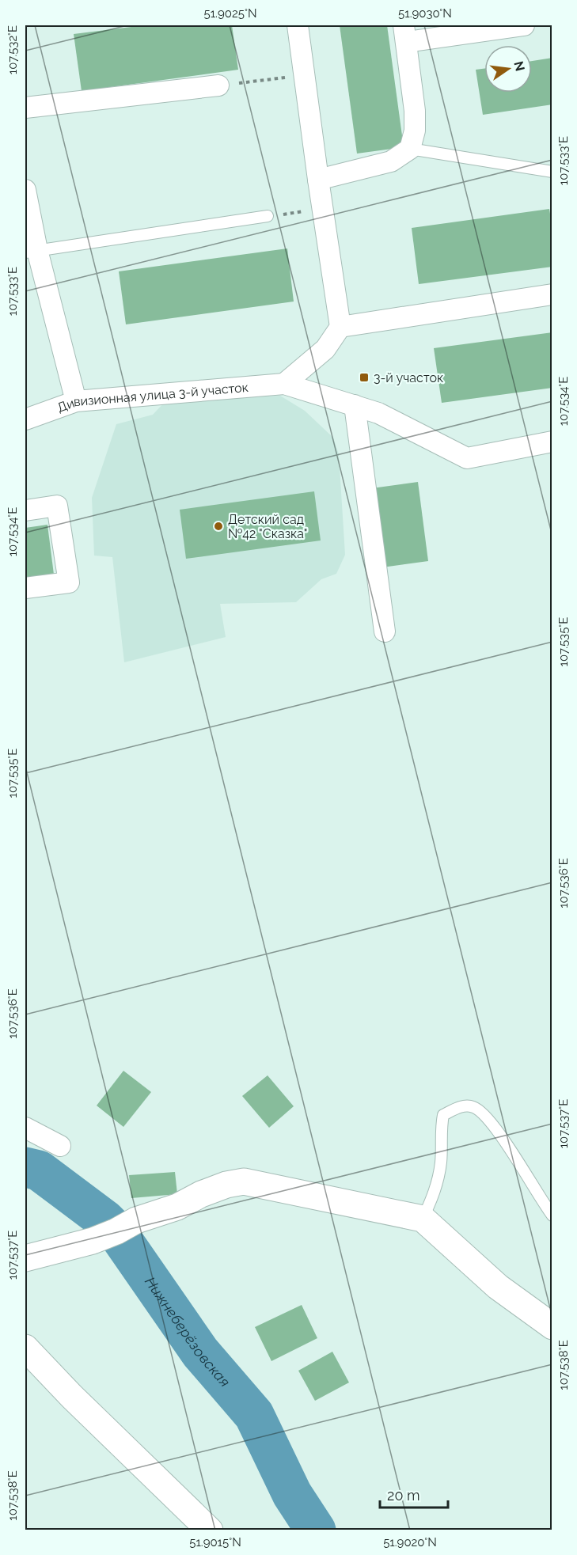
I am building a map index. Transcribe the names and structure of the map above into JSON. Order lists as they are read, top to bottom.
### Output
{
  "streets": {
    "street": ["Дивизионная улица 3-й участок"]
  },
  "water": ["Нижнеберёзовская"],
  "places": {
    "transit": ["3-й участок"],
    "other": ["Детский сад №42 \"Сказка\""]
  },
  "scale_bar": "20 m",
  "north": "right",
  "coordinates": [
    "51.9025°N",
    "51.9030°N",
    "107.532°E",
    "107.533°E",
    "107.534°E",
    "107.535°E",
    "107.536°E",
    "107.537°E",
    "107.538°E",
    "51.9015°N",
    "51.9020°N"
  ]
}
